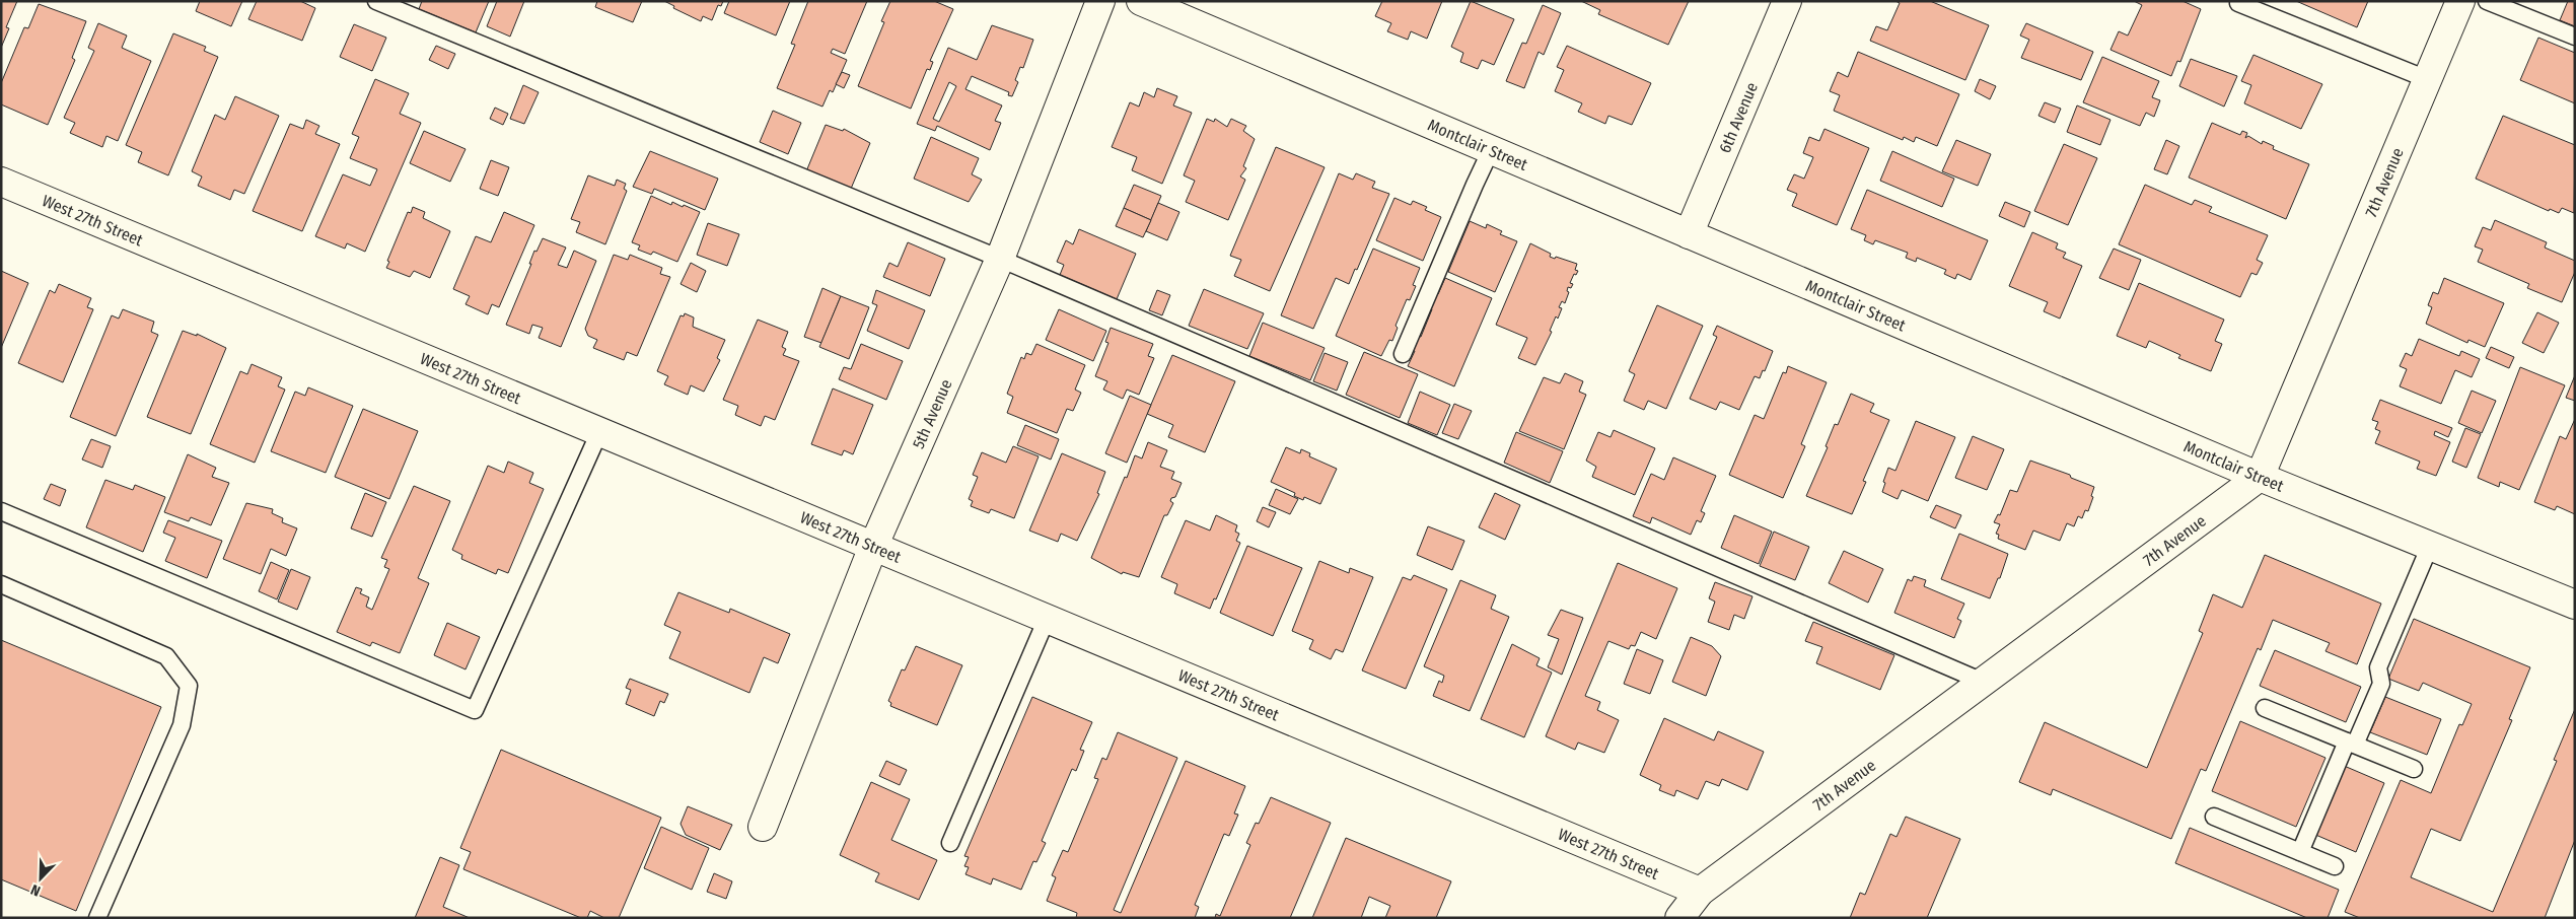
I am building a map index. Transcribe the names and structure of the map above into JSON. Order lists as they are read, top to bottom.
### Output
{
  "streets": {
    "street": [
      "6th Avenue",
      "Montclair Street",
      "7th Avenue",
      "West 27th Street",
      "5th Avenue"
    ]
  },
  "crossings": [
    ["6th Avenue", "Montclair Street"],
    ["Montclair Street", "7th Avenue"],
    ["7th Avenue", "West 27th Street"],
    ["West 27th Street", "5th Avenue"]
  ],
  "north": "bottom left"
}
